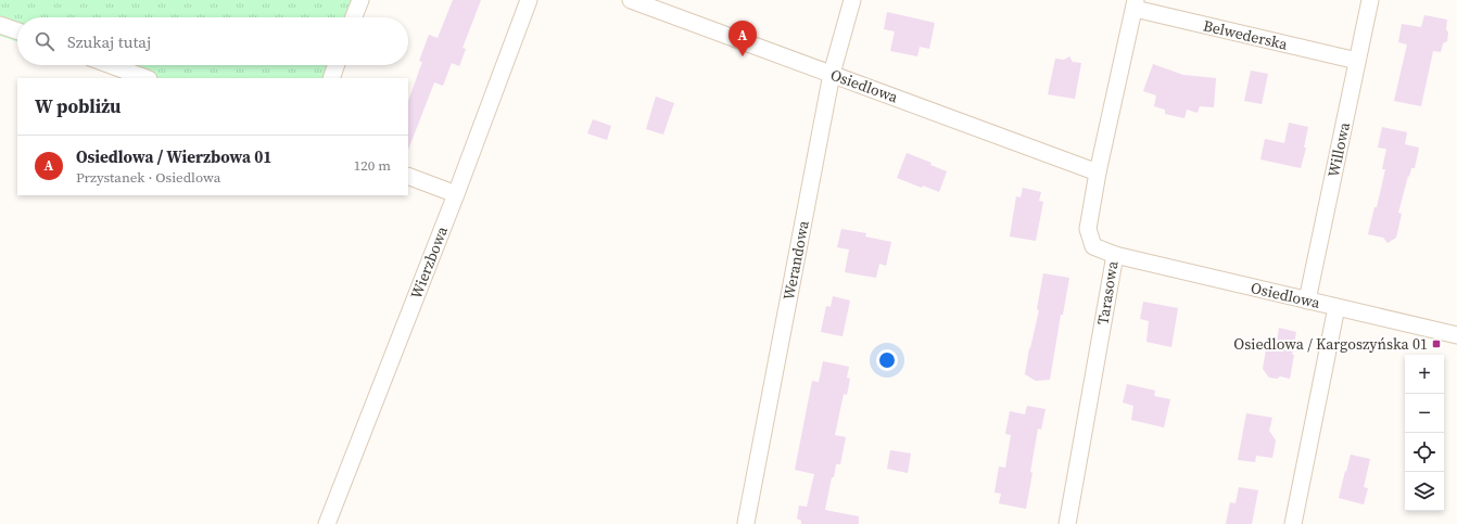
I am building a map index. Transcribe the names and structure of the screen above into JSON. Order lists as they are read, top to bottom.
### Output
{
  "streets": {
    "street": [
      "Belwederska",
      "Osiedlowa",
      "Willowa",
      "Werandowa",
      "Wierzbowa",
      "Tarasowa"
    ]
  },
  "crossings": [
    ["Belwederska", "Willowa"],
    ["Belwederska", "Tarasowa"],
    ["Osiedlowa", "Willowa"],
    ["Osiedlowa", "Werandowa"],
    ["Osiedlowa", "Tarasowa"]
  ],
  "places": {
    "transit": ["Osiedlowa / Kargoszyńska 01"]
  },
  "page": {
    "search": "Szukaj tutaj",
    "pins": "A",
    "heading": "W pobliżu",
    "list": [
      {
        "mark": "A",
        "name": "Osiedlowa / Wierzbowa 01",
        "note": "Przystanek · Osiedlowa",
        "value": "120 m"
      }
    ],
    "map_buttons": ["+", "−"]
  }
}
